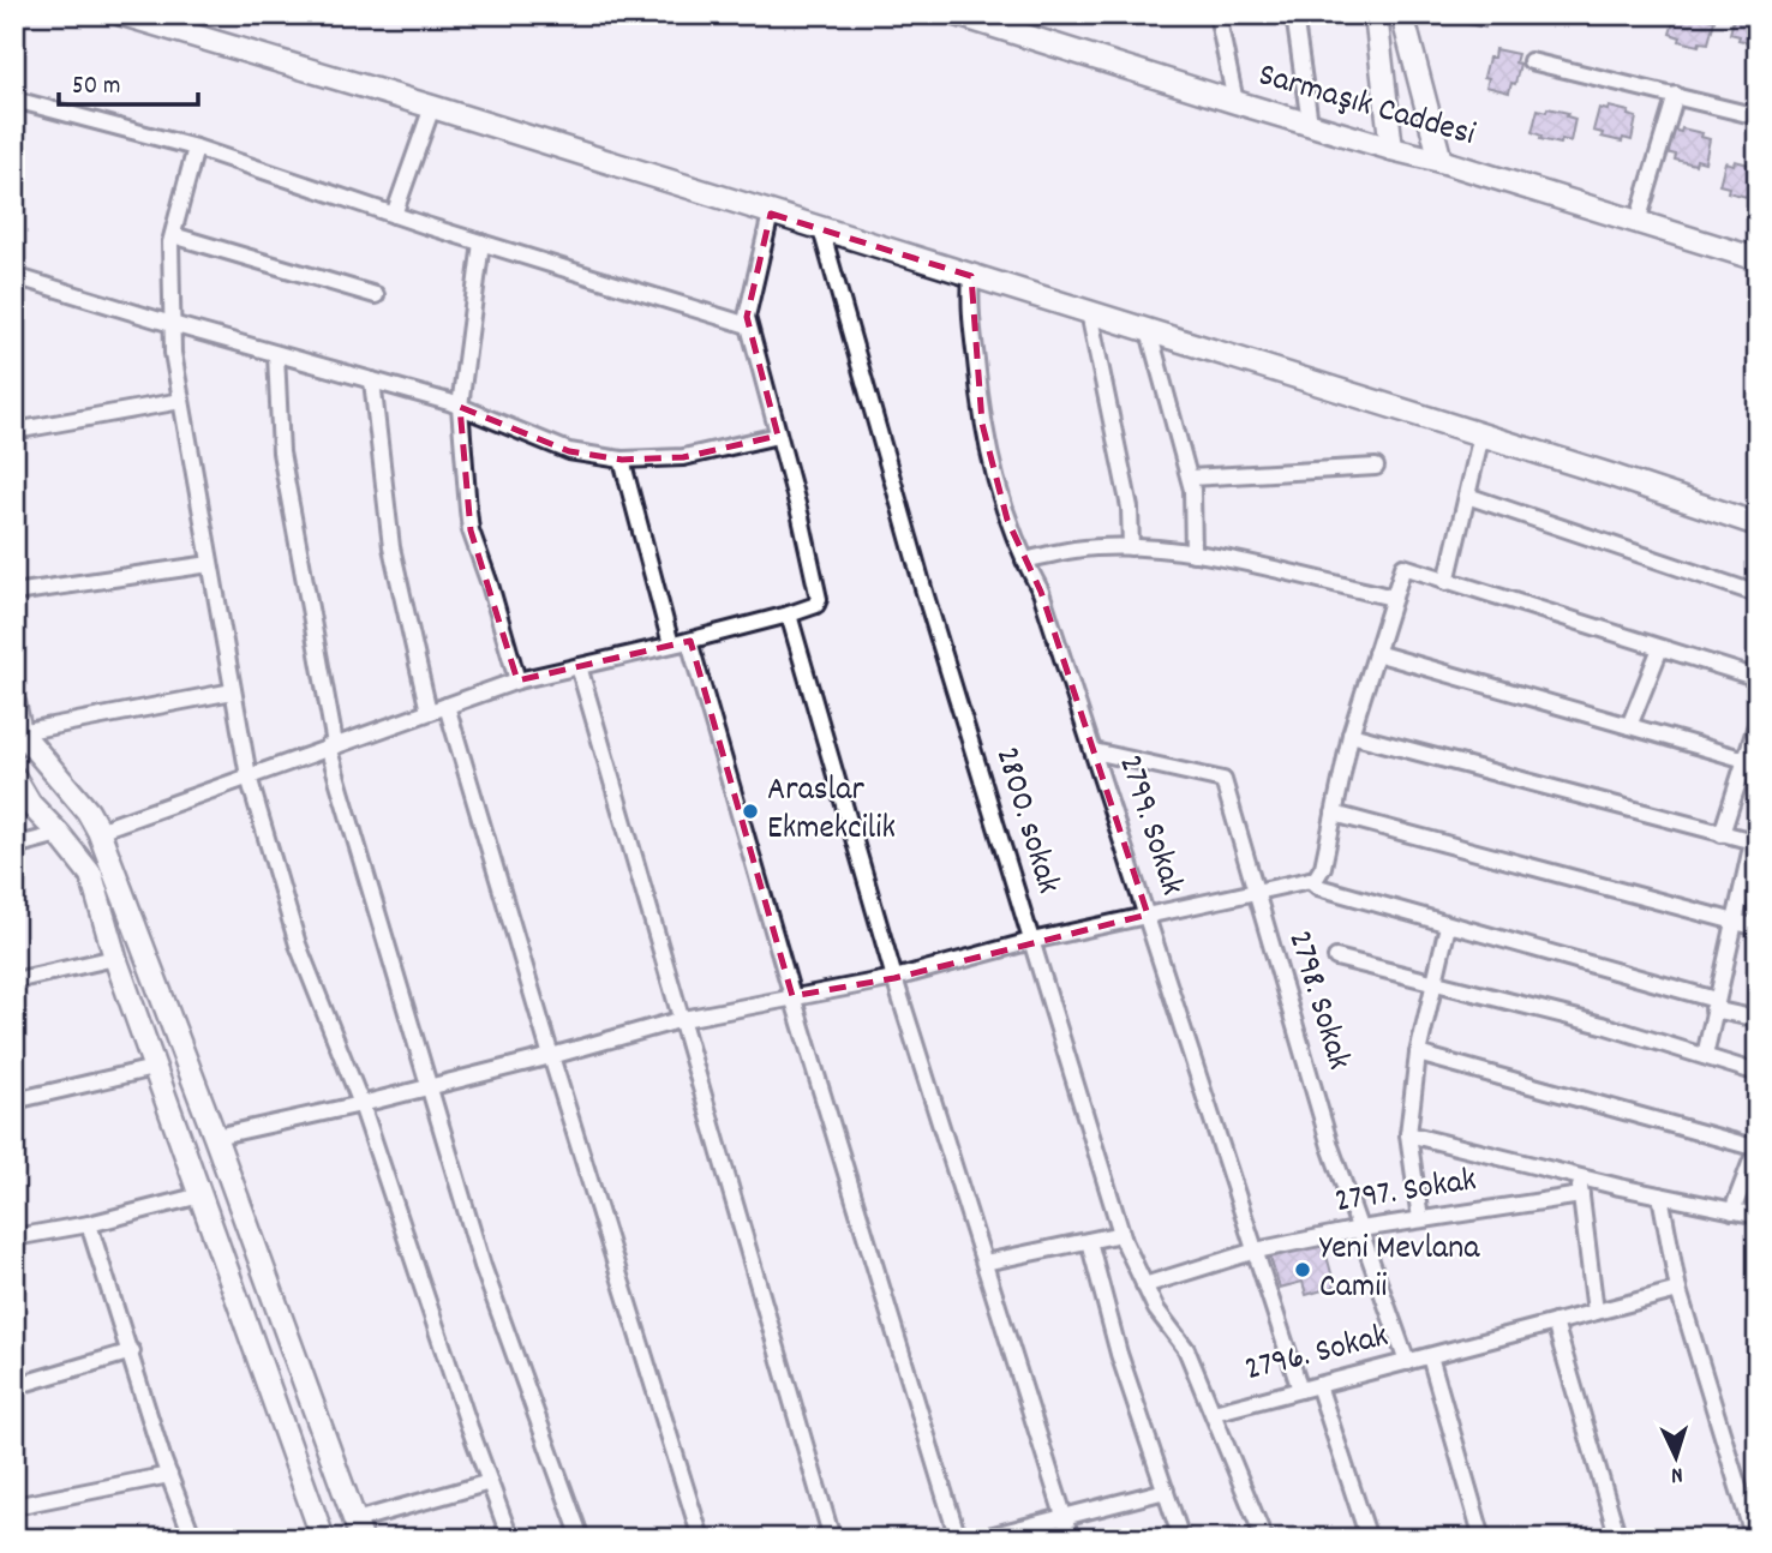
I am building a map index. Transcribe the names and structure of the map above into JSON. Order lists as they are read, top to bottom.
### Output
{
  "streets": {
    "main road": ["Sarmaşık Caddesi"],
    "street": [
      "2800. sokak",
      "2799. Sokak",
      "2798. Sokak",
      "2797. Sokak",
      "2796. Sokak"
    ]
  },
  "crossings": [
    ["2800. sokak", "2797. Sokak"],
    ["2800. sokak", "2796. Sokak"],
    ["2799. Sokak", "2798. Sokak"],
    ["2799. Sokak", "2797. Sokak"],
    ["2799. Sokak", "2796. Sokak"],
    ["2798. Sokak", "2797. Sokak"],
    ["2798. Sokak", "2796. Sokak"]
  ],
  "places": ["Araslar Ekmekcilik", "Yeni Mevlana Camii"],
  "scale_bar": "50 m",
  "north": "bottom"
}
